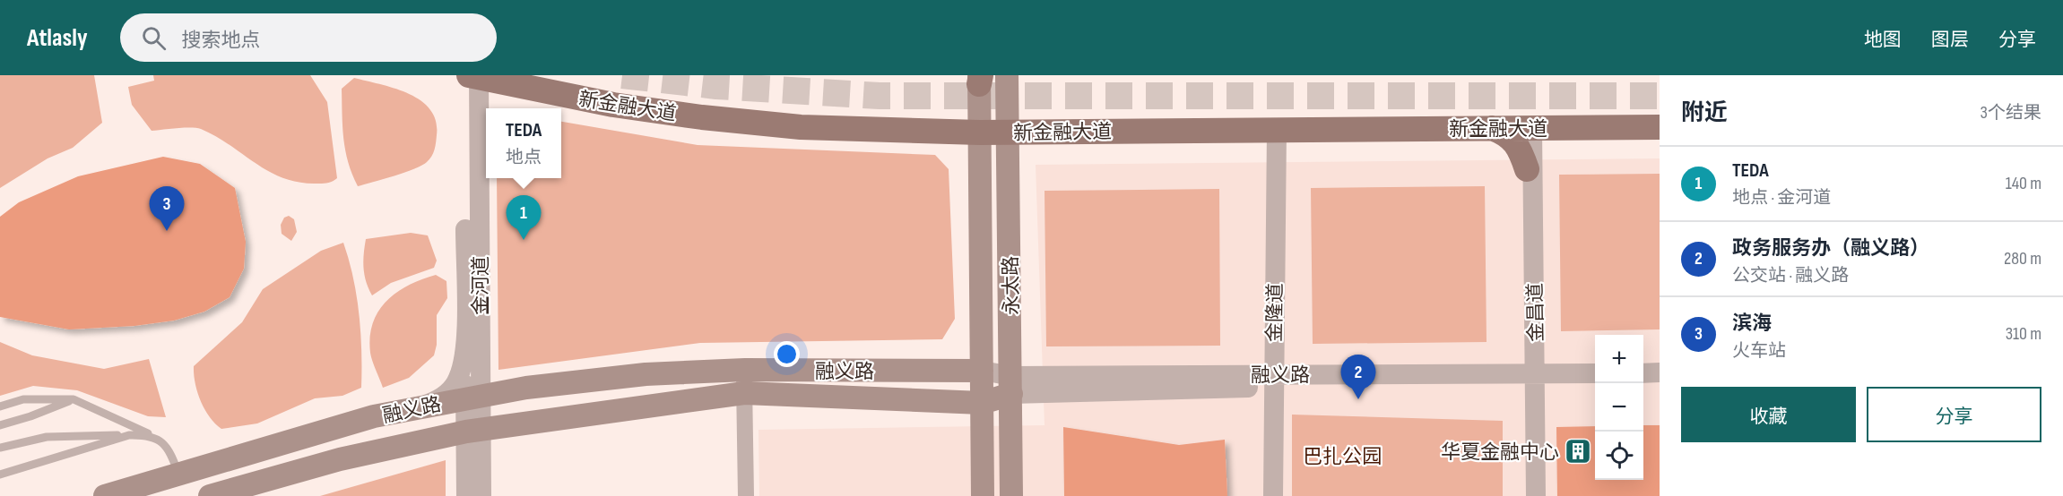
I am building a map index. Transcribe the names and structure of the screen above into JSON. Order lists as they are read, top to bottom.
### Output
{
  "streets": {
    "main road": ["新金融大道", "永太路", "融义路"],
    "street": ["金河道", "金隆道", "金昌道"]
  },
  "crossings": [
    ["新金融大道", "金河道"],
    ["新金融大道", "永太路"],
    ["新金融大道", "金隆道"],
    ["新金融大道", "金昌道"],
    ["金河道", "融义路"],
    ["永太路", "融义路"],
    ["金隆道", "融义路"],
    ["金昌道", "融义路"]
  ],
  "parks": ["巴扎公园"],
  "places": {
    "building": ["华夏金融中心"]
  },
  "page": {
    "header": "Atlasly",
    "search": "搜索地点",
    "nav": ["地图", "图层", "分享"],
    "heading": ["附近", "3个结果"],
    "popup": ["TEDA", "地点"],
    "list": [
      {
        "mark": "1",
        "name": "TEDA",
        "note": "地点 · 金河道",
        "value": "140 m"
      },
      {
        "mark": "2",
        "name": "政务服务办（融义路）",
        "note": "公交站 · 融义路",
        "value": "280 m"
      },
      {
        "mark": "3",
        "name": "滨海",
        "note": "火车站",
        "value": "310 m"
      }
    ],
    "pins": ["3", "1", "2"],
    "map_buttons": ["+", "−"],
    "buttons": ["收藏", "分享"]
  }
}
